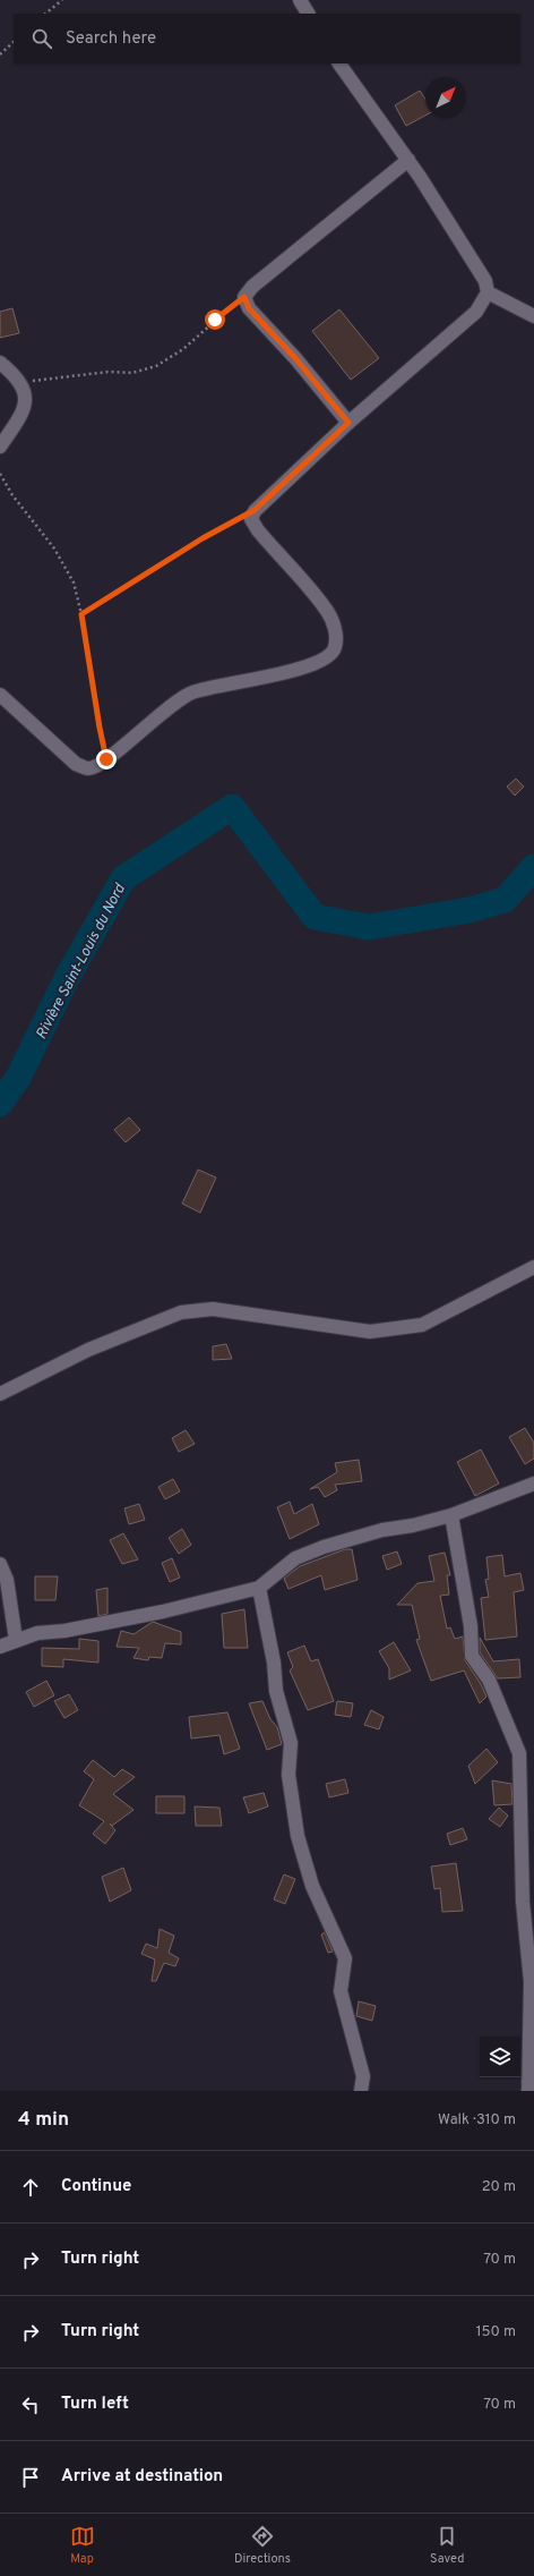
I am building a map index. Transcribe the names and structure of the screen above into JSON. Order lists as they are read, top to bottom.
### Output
{
  "water": ["Rivière Saint-Louis du Nord"],
  "north": "top right",
  "page": {
    "search": "Search here",
    "heading": ["4 min", "Walk · 310 m"],
    "list": [
      ["Continue", "20 m"],
      ["Turn right", "70 m"],
      ["Turn right", "150 m"],
      ["Turn left", "70 m"],
      "Arrive at destination"
    ],
    "nav": ["Map", "Directions", "Saved"]
  }
}
